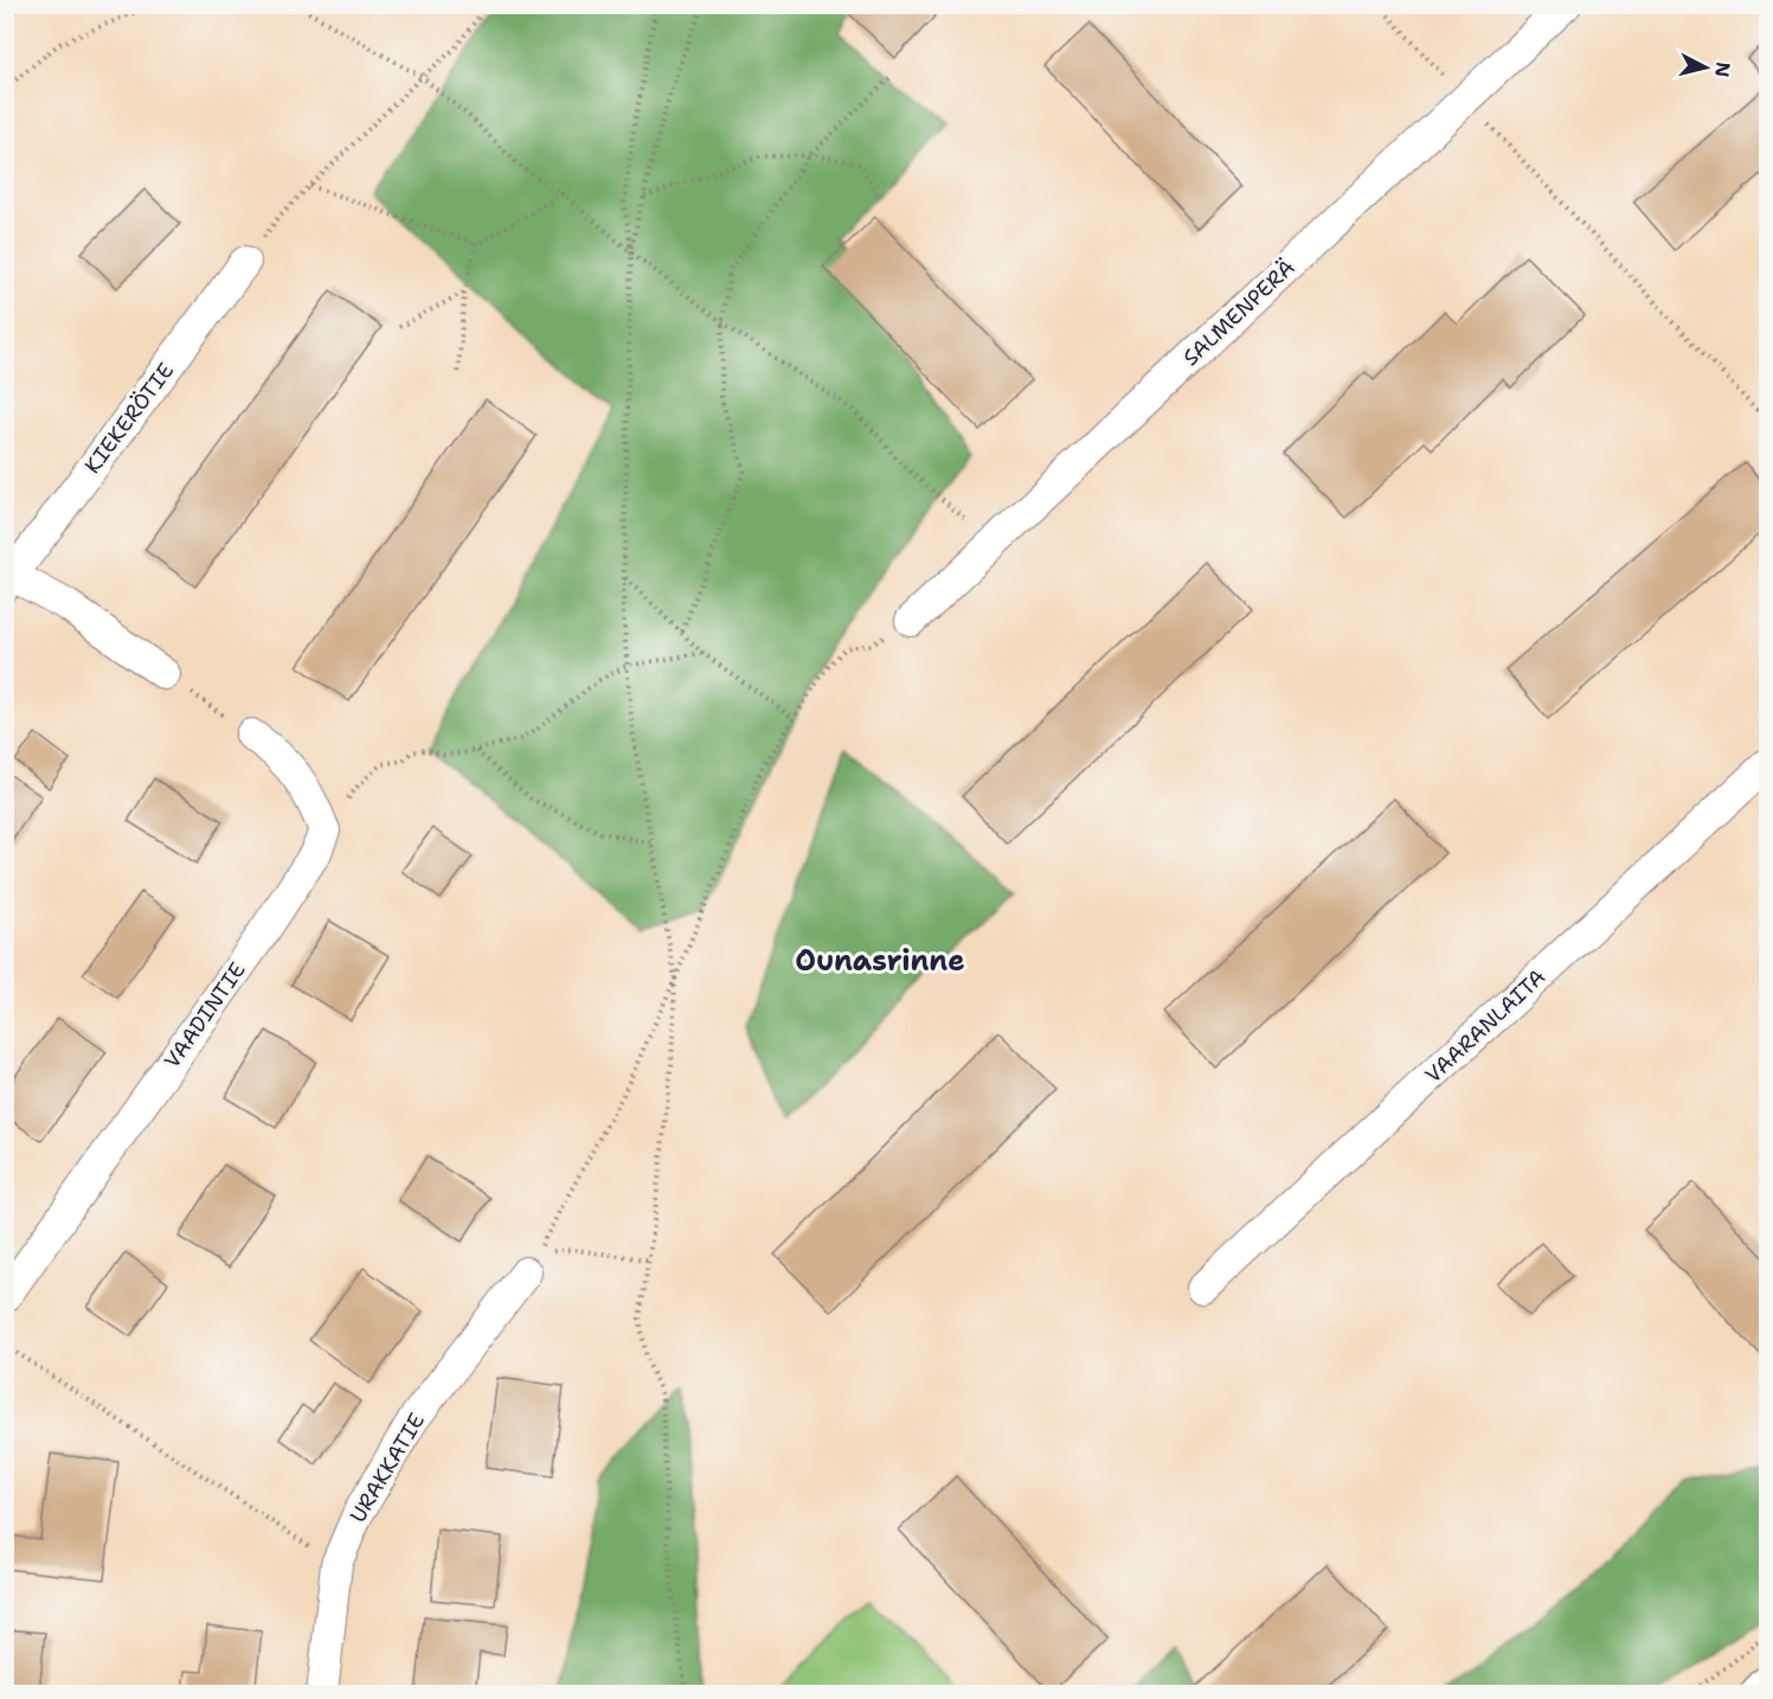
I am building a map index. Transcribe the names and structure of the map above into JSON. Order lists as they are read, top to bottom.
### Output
{
  "streets": {
    "street": [
      "SALMENPERÄ",
      "KIEKERÖTIE",
      "VAADINTIE",
      "VAARANLAITA",
      "URAKKATIE"
    ]
  },
  "districts": ["Ounasrinne"],
  "north": "right"
}
